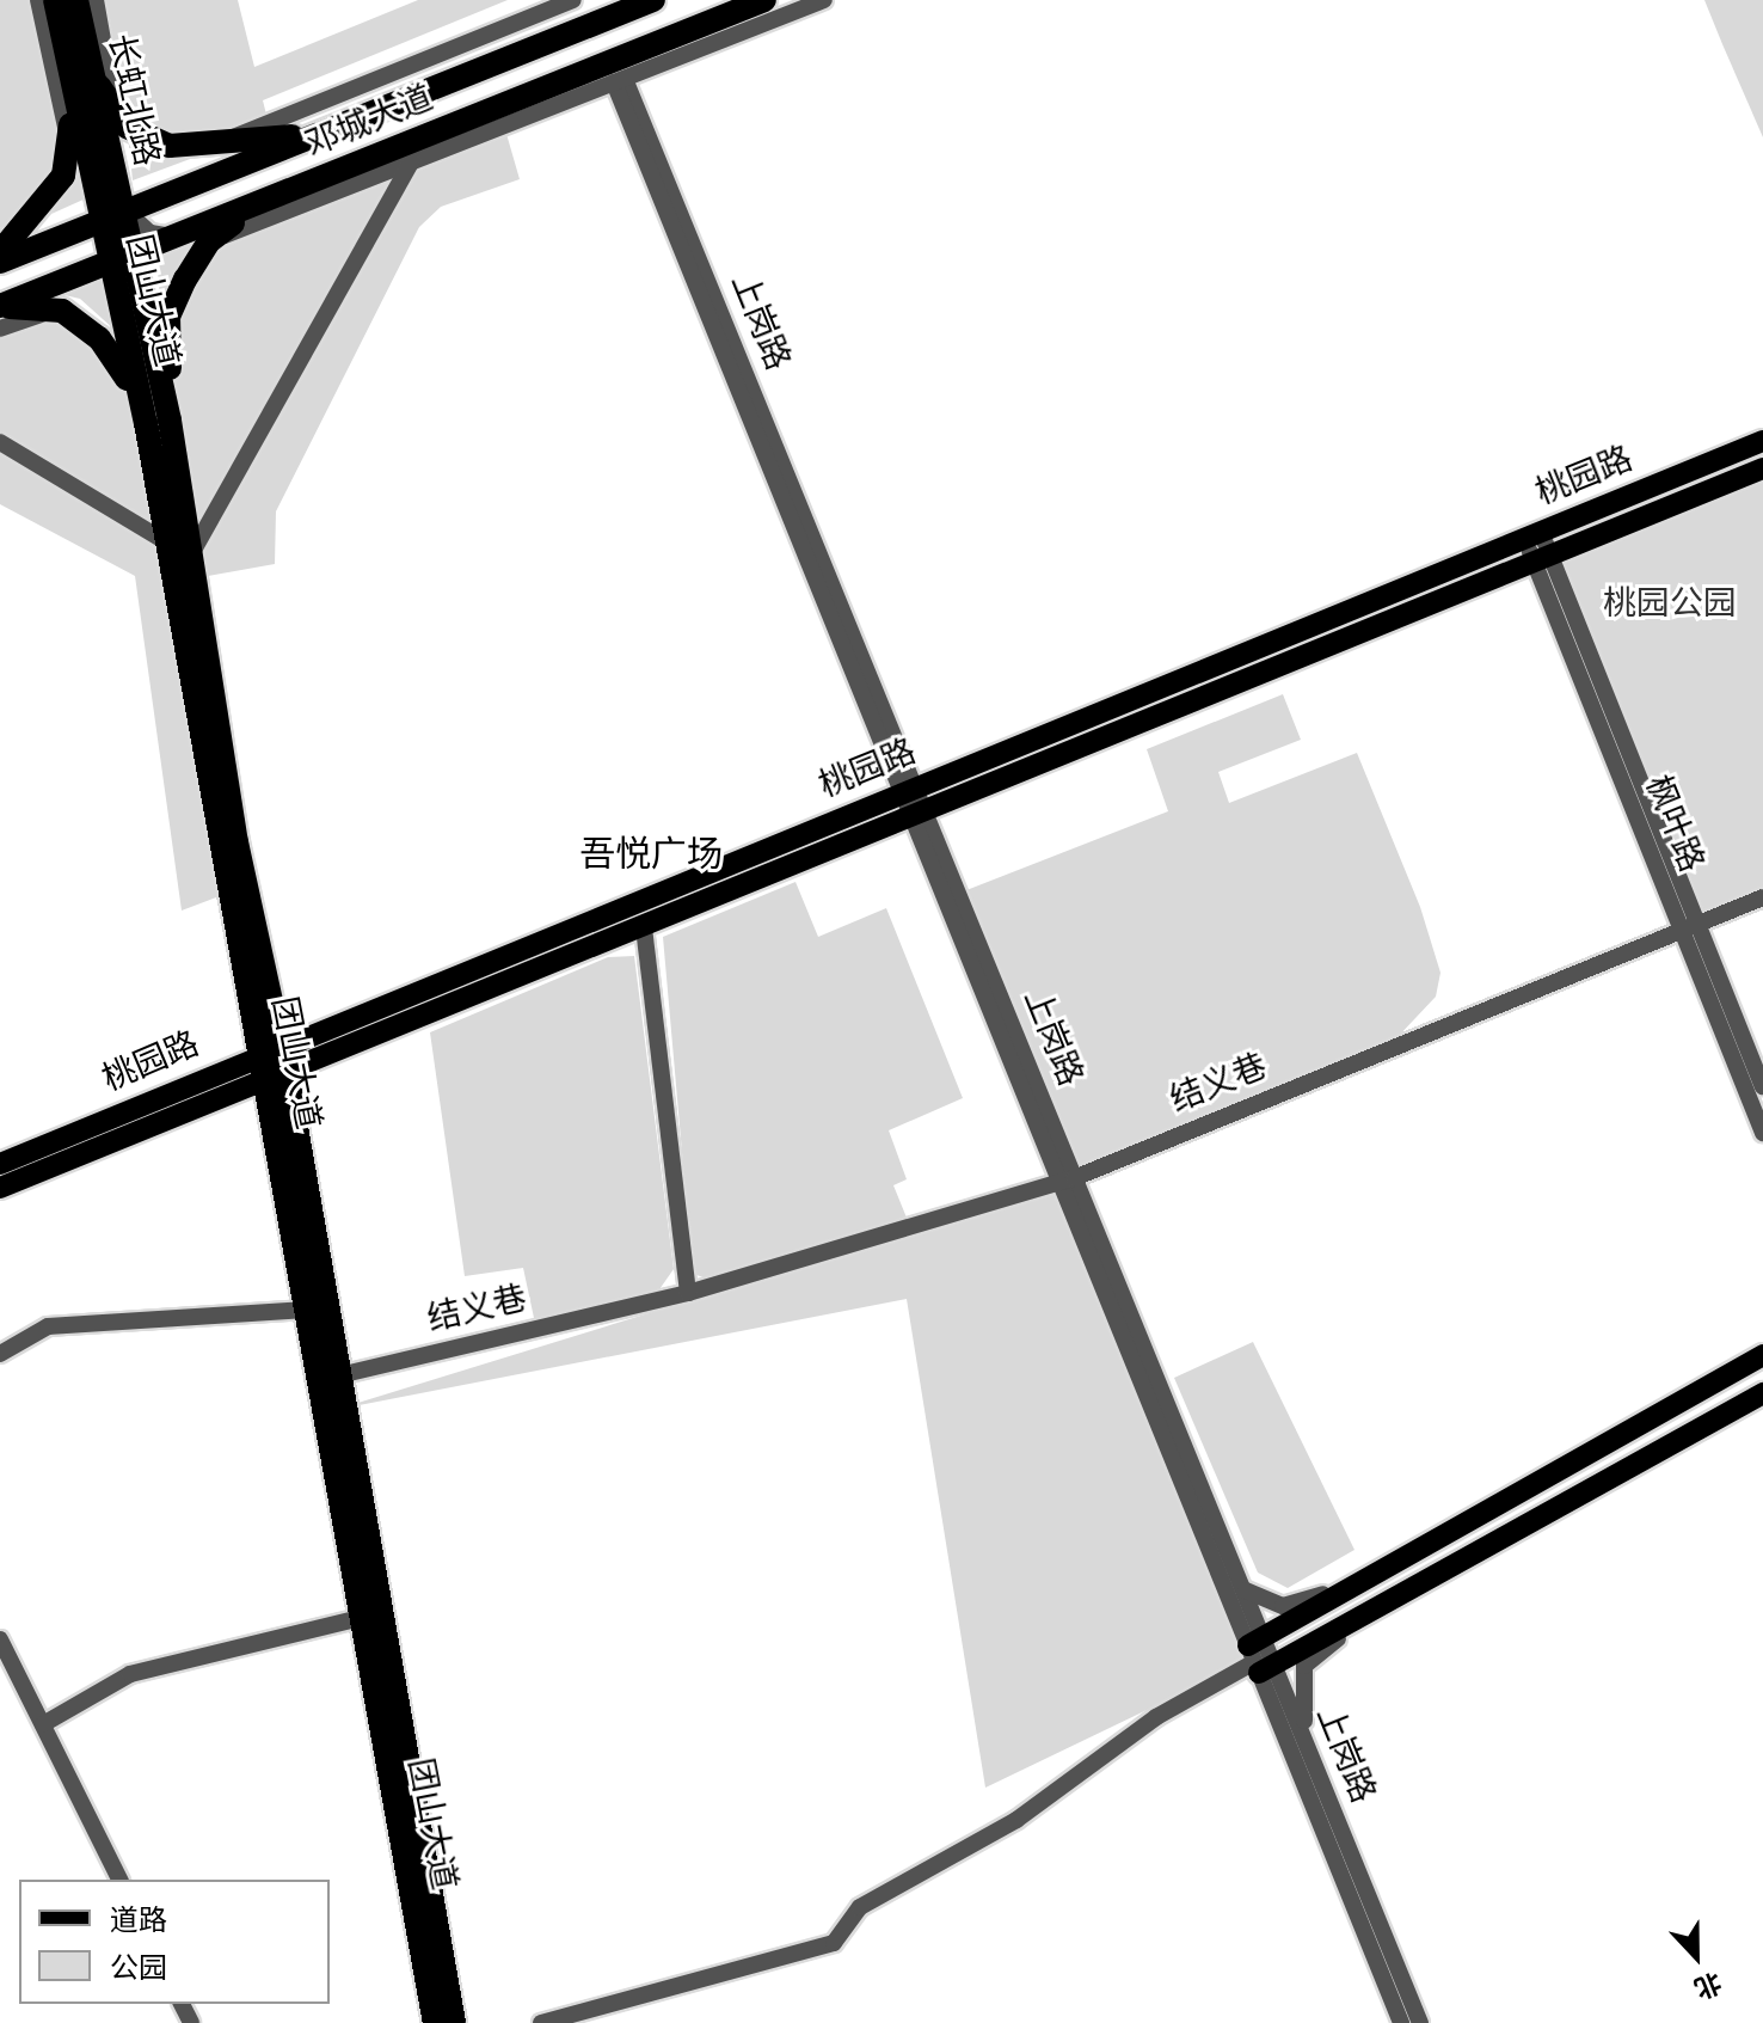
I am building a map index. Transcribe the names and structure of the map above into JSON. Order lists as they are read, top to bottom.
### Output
{
  "streets": {
    "highway": ["长虹北路", "邓城大道", "团山大道"],
    "main road": ["桃园路"],
    "street": ["上岗路", "枫叶路", "结义巷"]
  },
  "crossings": [
    ["长虹北路", "邓城大道"],
    ["长虹北路", "团山大道"],
    ["邓城大道", "团山大道"],
    ["团山大道", "桃园路"],
    ["团山大道", "结义巷"],
    ["上岗路", "桃园路"],
    ["上岗路", "结义巷"],
    ["桃园路", "枫叶路"],
    ["枫叶路", "结义巷"]
  ],
  "districts": ["吾悦广场"],
  "parks": ["桃园公园"],
  "legend": ["道路", "公园"],
  "north": "bottom"
}
